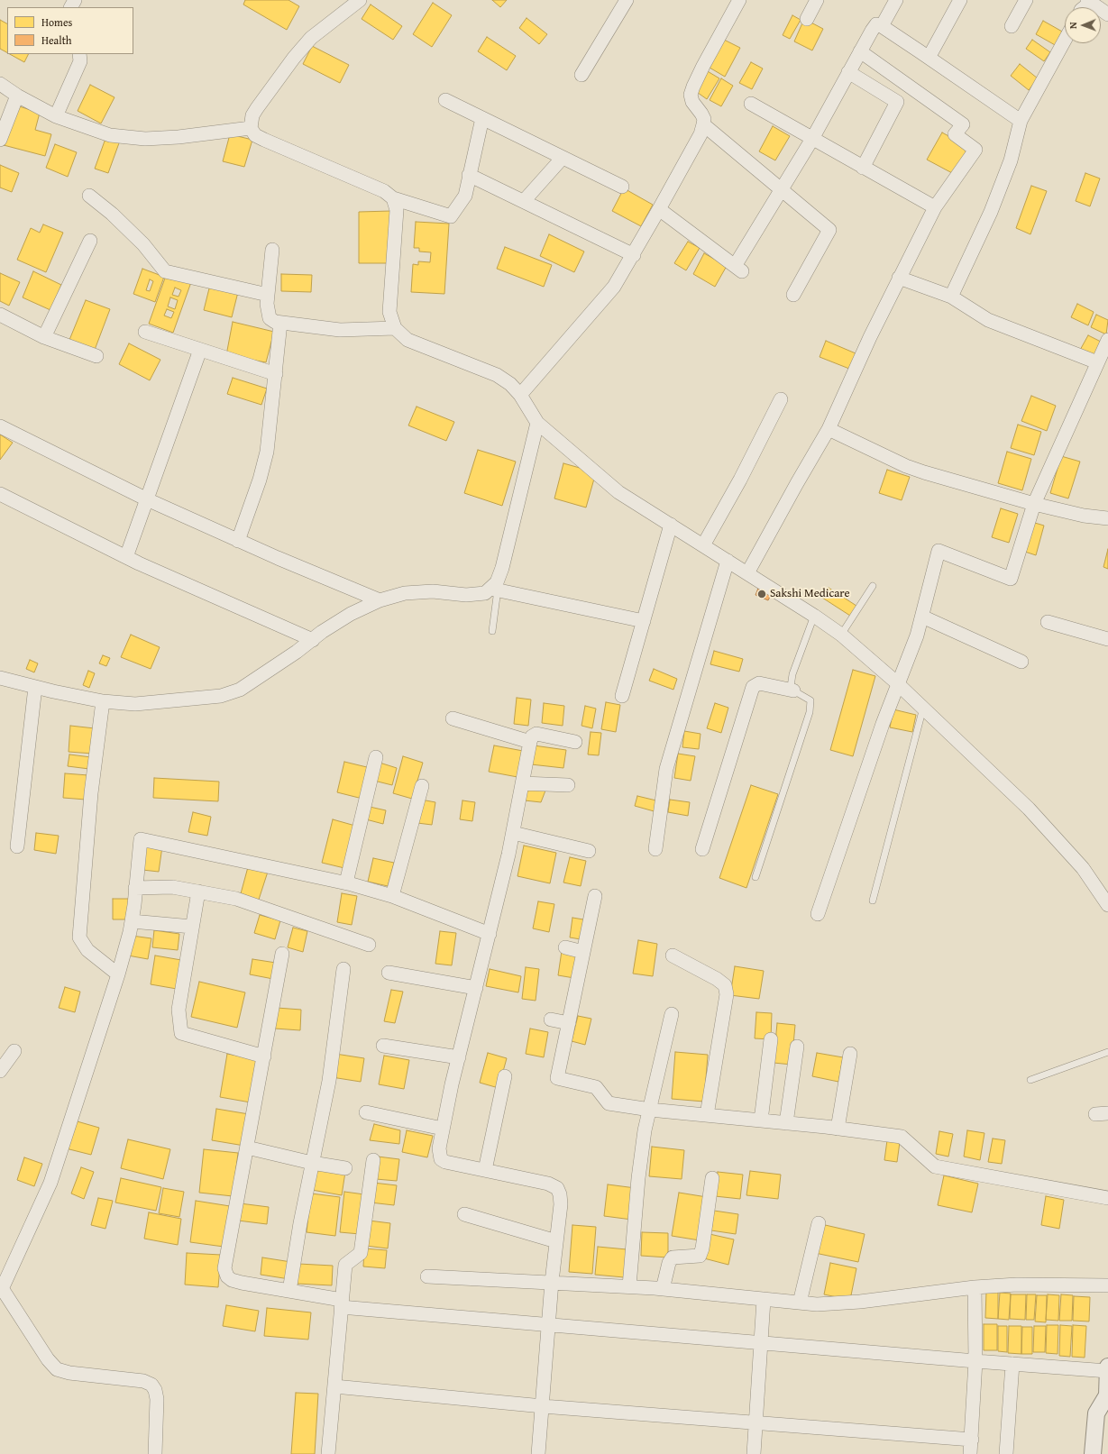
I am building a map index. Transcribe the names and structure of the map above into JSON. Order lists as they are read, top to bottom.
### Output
{
  "places": ["Sakshi Medicare"],
  "legend": ["Homes", "Health"],
  "north": "left"
}
